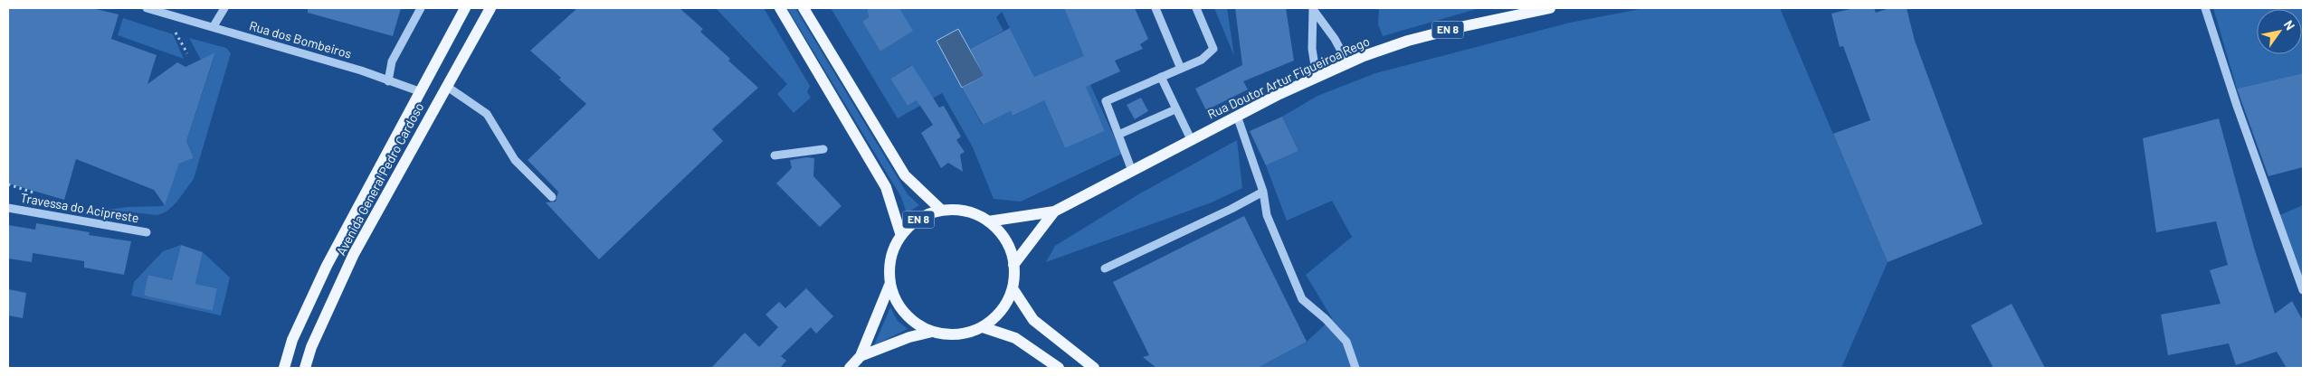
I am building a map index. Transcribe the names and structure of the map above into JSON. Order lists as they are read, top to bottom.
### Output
{
  "streets": {
    "main road": ["EN 8", "Rua Doutor Artur Figueiroa Rego", "Avenida General Pedro Cardoso"],
    "street": ["Rua dos Bombeiros", "Travessa do Acipreste"]
  },
  "crossings": [
    ["EN 8", "Rua Doutor Artur Figueiroa Rego"],
    ["Rua dos Bombeiros", "Avenida General Pedro Cardoso"]
  ],
  "north": "top right"
}
